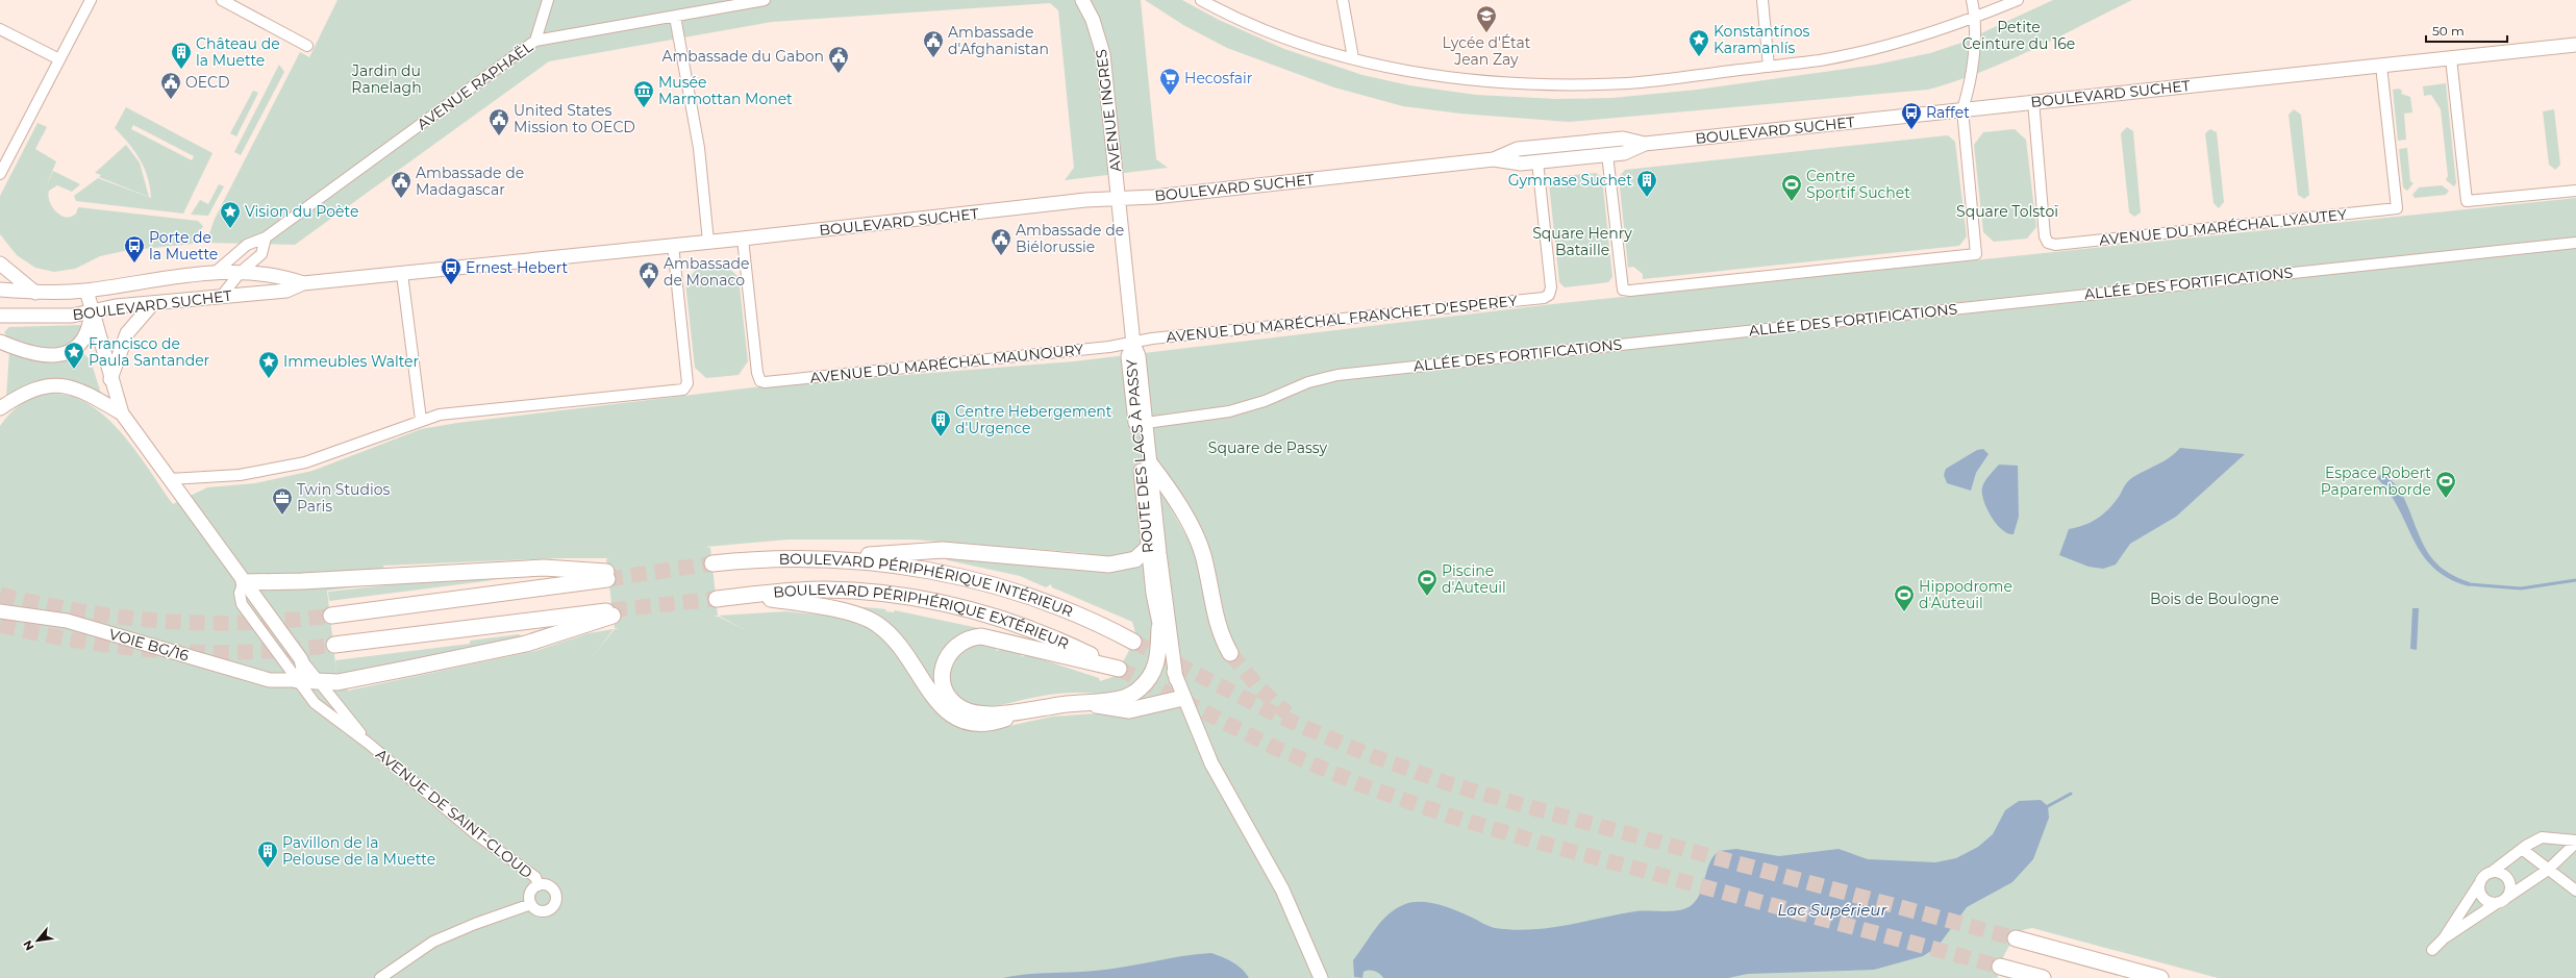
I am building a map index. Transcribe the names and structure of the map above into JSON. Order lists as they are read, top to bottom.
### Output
{
  "streets": {
    "highway": ["BOULEVARD PÉRIPHÉRIQUE INTÉRIEUR", "BOULEVARD PÉRIPHÉRIQUE EXTÉRIEUR"],
    "main road": [
      "BOULEVARD SUCHET",
      "AVENUE INGRES",
      "ROUTE DES LACS À PASSY",
      "VOIE BG/16",
      "AVENUE DE SAINT-CLOUD"
    ],
    "street": [
      "AVENUE RAPHAËL",
      "AVENUE DU MARÉCHAL LYAUTEY",
      "ALLÉE DES FORTIFICATIONS",
      "AVENUE DU MARÉCHAL FRANCHET D'ESPEREY",
      "AVENUE DU MARÉCHAL MAUNOURY"
    ]
  },
  "crossings": [
    ["AVENUE RAPHAËL", "BOULEVARD SUCHET"],
    ["BOULEVARD SUCHET", "AVENUE INGRES"],
    ["BOULEVARD SUCHET", "AVENUE DU MARÉCHAL LYAUTEY"],
    ["BOULEVARD SUCHET", "AVENUE DU MARÉCHAL FRANCHET D'ESPEREY"],
    ["BOULEVARD SUCHET", "AVENUE DU MARÉCHAL MAUNOURY"],
    ["AVENUE INGRES", "AVENUE DU MARÉCHAL FRANCHET D'ESPEREY"],
    ["AVENUE INGRES", "AVENUE DU MARÉCHAL MAUNOURY"],
    ["AVENUE INGRES", "ROUTE DES LACS À PASSY"],
    ["ALLÉE DES FORTIFICATIONS", "ROUTE DES LACS À PASSY"],
    ["AVENUE DU MARÉCHAL FRANCHET D'ESPEREY", "AVENUE DU MARÉCHAL MAUNOURY"],
    ["AVENUE DU MARÉCHAL FRANCHET D'ESPEREY", "ROUTE DES LACS À PASSY"],
    ["AVENUE DU MARÉCHAL MAUNOURY", "ROUTE DES LACS À PASSY"],
    ["VOIE BG/16", "AVENUE DE SAINT-CLOUD"]
  ],
  "water": ["Lac Supérieur"],
  "parks": [
    "Petite Ceinture du 16e",
    "Jardin du Ranelagh",
    "Square Tolstoï",
    "Square Henry Bataille",
    "Square de Passy",
    "Bois de Boulogne"
  ],
  "places": {
    "school or university": ["Lycée d'État Jean Zay"],
    "place": [
      "Konstantínos Karamanlís",
      "Vision du Poète",
      "Francisco de Paula Santander",
      "Immeubles Walter"
    ],
    "public building": [
      "Ambassade d'Afghanistan",
      "Ambassade du Gabon",
      "OECD",
      "United States Mission to OECD",
      "Ambassade de Madagascar",
      "Ambassade de Biélorussie",
      "Ambassade de Monaco"
    ],
    "building": [
      "Château de la Muette",
      "Gymnase Suchet",
      "Centre Hebergement d'Urgence",
      "Pavillon de la Pelouse de la Muette"
    ],
    "supermarket": ["Hecosfair"],
    "museum": ["Musée Marmottan Monet"],
    "bus stop": ["Raffet", "Porte de la Muette", "Ernest Hebert"],
    "sports": [
      "Centre Sportif Suchet",
      "Espace Robert Paparemborde",
      "Piscine d'Auteuil",
      "Hippodrome d'Auteuil"
    ],
    "office": ["Twin Studios Paris"]
  },
  "scale_bar": "50 m",
  "north": "bottom left"
}
